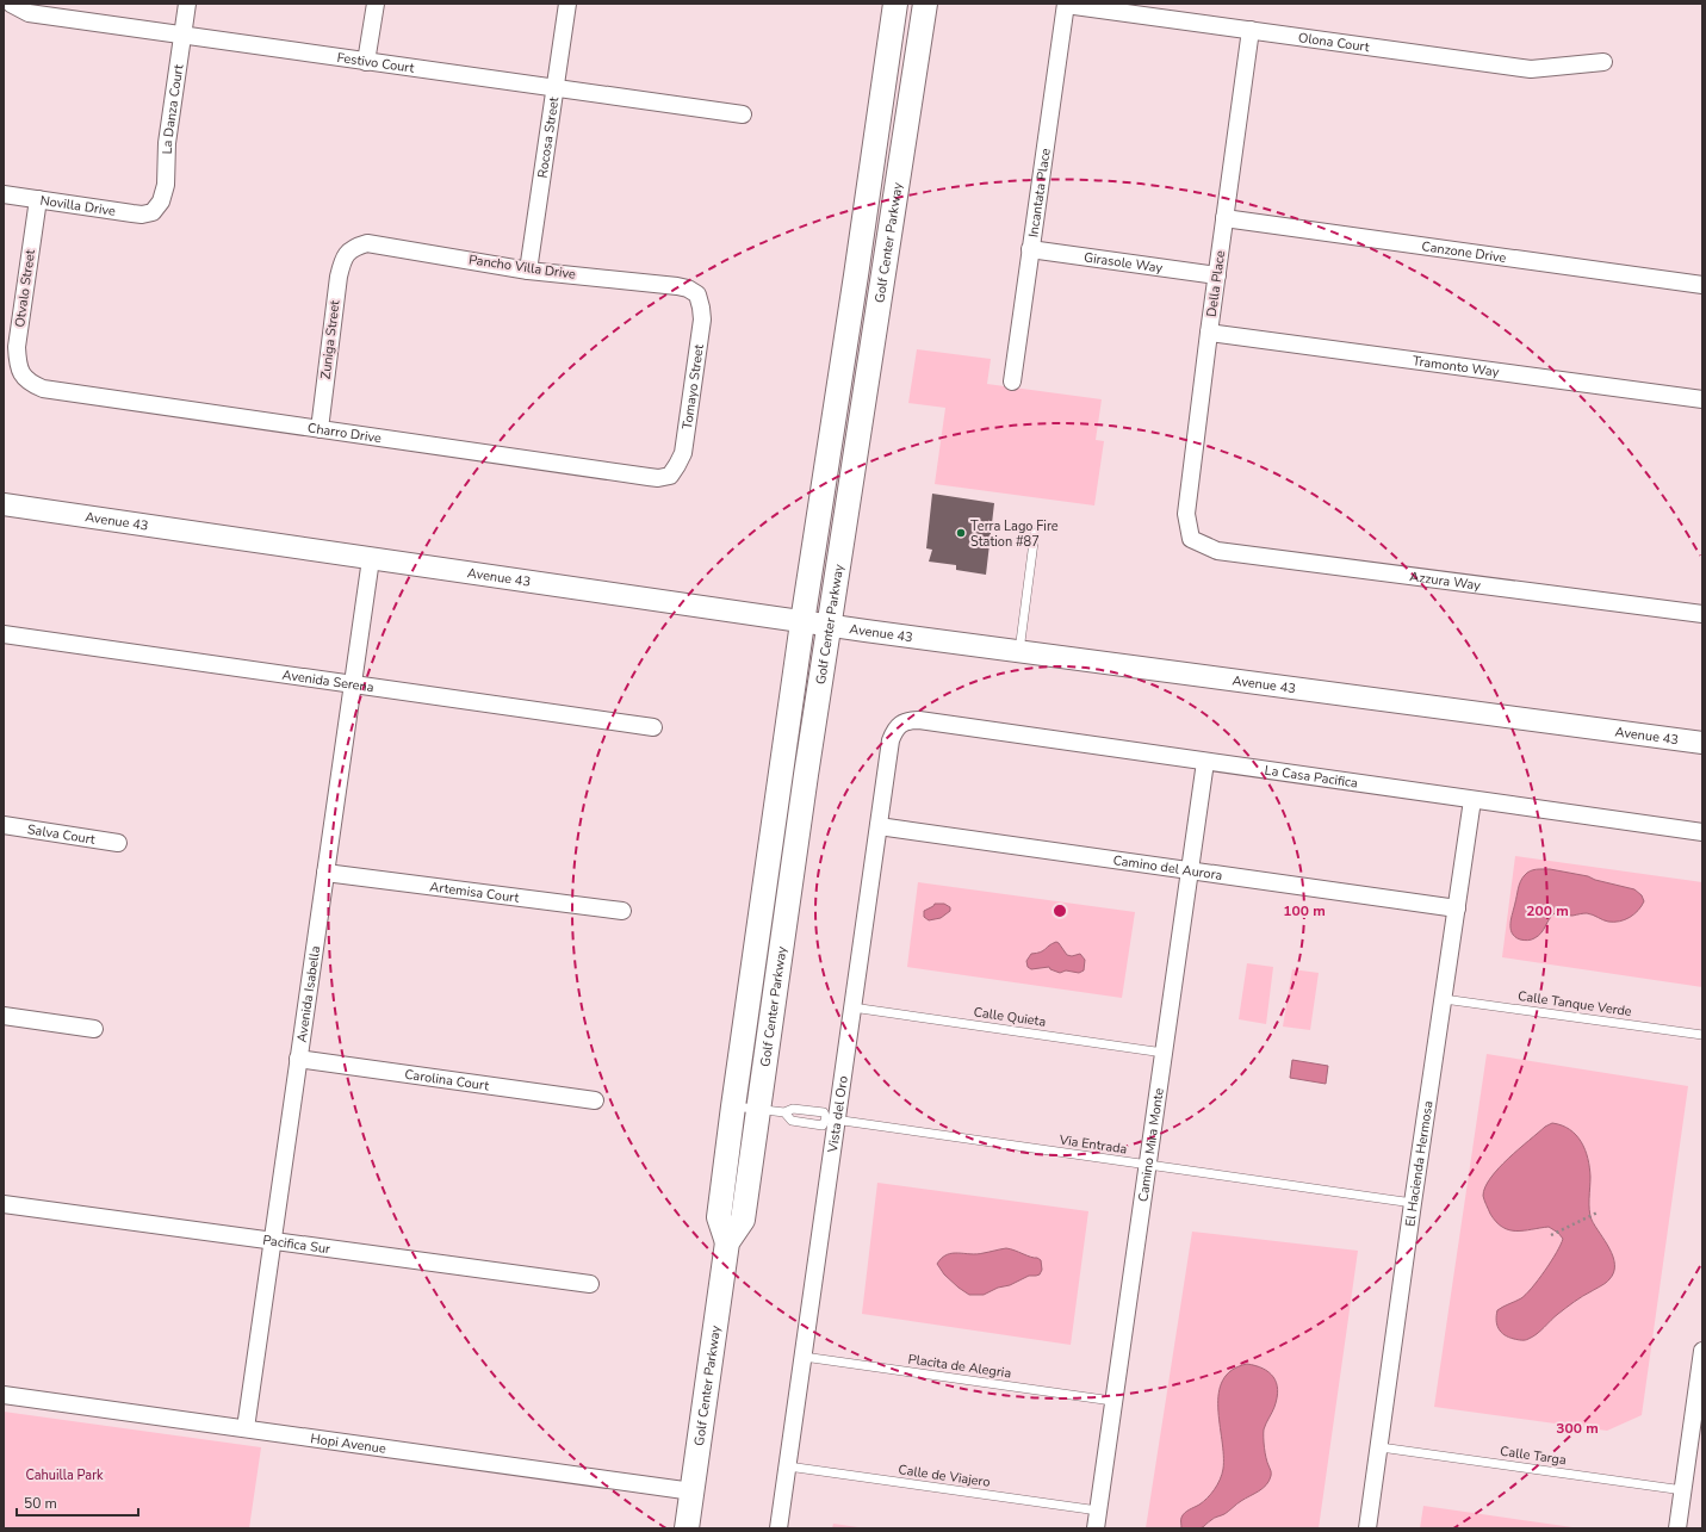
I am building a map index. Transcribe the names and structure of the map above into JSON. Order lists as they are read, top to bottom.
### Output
{
  "streets": {
    "main road": ["Golf Center Parkway"],
    "street": [
      "Olona Court",
      "Festivo Court",
      "La Danza Court",
      "Rocosa Street",
      "Incantata Place",
      "Novilla Drive",
      "Canzone Drive",
      "Girasole Way",
      "Pancho Villa Drive",
      "Della Place",
      "Otvalo Street",
      "Zuniga Street",
      "Tramonto Way",
      "Tomayo Street",
      "Charro Drive",
      "Avenue 43",
      "Azzura Way",
      "Avenida Serena",
      "La Casa Pacifica",
      "Salva Court",
      "Camino del Aurora",
      "Artemisa Court",
      "Avenida Isabella",
      "Carolina Court",
      "Vista del Oro",
      "Camino Mira Monte",
      "El Hacienda Hermosa",
      "Pacifica Sur",
      "Hopi Avenue"
    ],
    "lane": [
      "Calle Tanque Verde",
      "Calle Quieta",
      "Via Entrada",
      "Placita de Alegria",
      "Calle Targa",
      "Calle de Viajero"
    ]
  },
  "crossings": [
    ["Olona Court", "Incantata Place"],
    ["Olona Court", "Della Place"],
    ["Festivo Court", "La Danza Court"],
    ["Festivo Court", "Rocosa Street"],
    ["La Danza Court", "Novilla Drive"],
    ["Rocosa Street", "Pancho Villa Drive"],
    ["Incantata Place", "Girasole Way"],
    ["Novilla Drive", "Otvalo Street"],
    ["Golf Center Parkway", "Avenue 43"],
    ["Golf Center Parkway", "Via Entrada"],
    ["Golf Center Parkway", "Hopi Avenue"],
    ["Canzone Drive", "Della Place"],
    ["Girasole Way", "Della Place"],
    ["Pancho Villa Drive", "Zuniga Street"],
    ["Pancho Villa Drive", "Tomayo Street"],
    ["Della Place", "Tramonto Way"],
    ["Della Place", "Azzura Way"],
    ["Otvalo Street", "Charro Drive"],
    ["Zuniga Street", "Charro Drive"],
    ["Tomayo Street", "Charro Drive"],
    ["Avenue 43", "Avenida Isabella"],
    ["Avenida Serena", "Avenida Isabella"],
    ["La Casa Pacifica", "Vista del Oro"],
    ["La Casa Pacifica", "Camino Mira Monte"],
    ["La Casa Pacifica", "El Hacienda Hermosa"],
    ["Camino del Aurora", "Vista del Oro"],
    ["Camino del Aurora", "Camino Mira Monte"],
    ["Camino del Aurora", "El Hacienda Hermosa"],
    ["Artemisa Court", "Avenida Isabella"],
    ["Avenida Isabella", "Carolina Court"],
    ["Avenida Isabella", "Pacifica Sur"],
    ["Avenida Isabella", "Hopi Avenue"],
    ["Calle Tanque Verde", "El Hacienda Hermosa"],
    ["Calle Quieta", "Vista del Oro"],
    ["Calle Quieta", "Camino Mira Monte"],
    ["Vista del Oro", "Via Entrada"],
    ["Vista del Oro", "Placita de Alegria"],
    ["Vista del Oro", "Calle de Viajero"],
    ["Via Entrada", "Camino Mira Monte"],
    ["Via Entrada", "El Hacienda Hermosa"],
    ["Camino Mira Monte", "Placita de Alegria"],
    ["Camino Mira Monte", "Calle de Viajero"],
    ["El Hacienda Hermosa", "Calle Targa"]
  ],
  "parks": ["Cahuilla Park"],
  "places": ["Terra Lago Fire Station #87"],
  "scale_bar": "50 m",
  "rings": ["100 m", "200 m", "300 m"]
}
